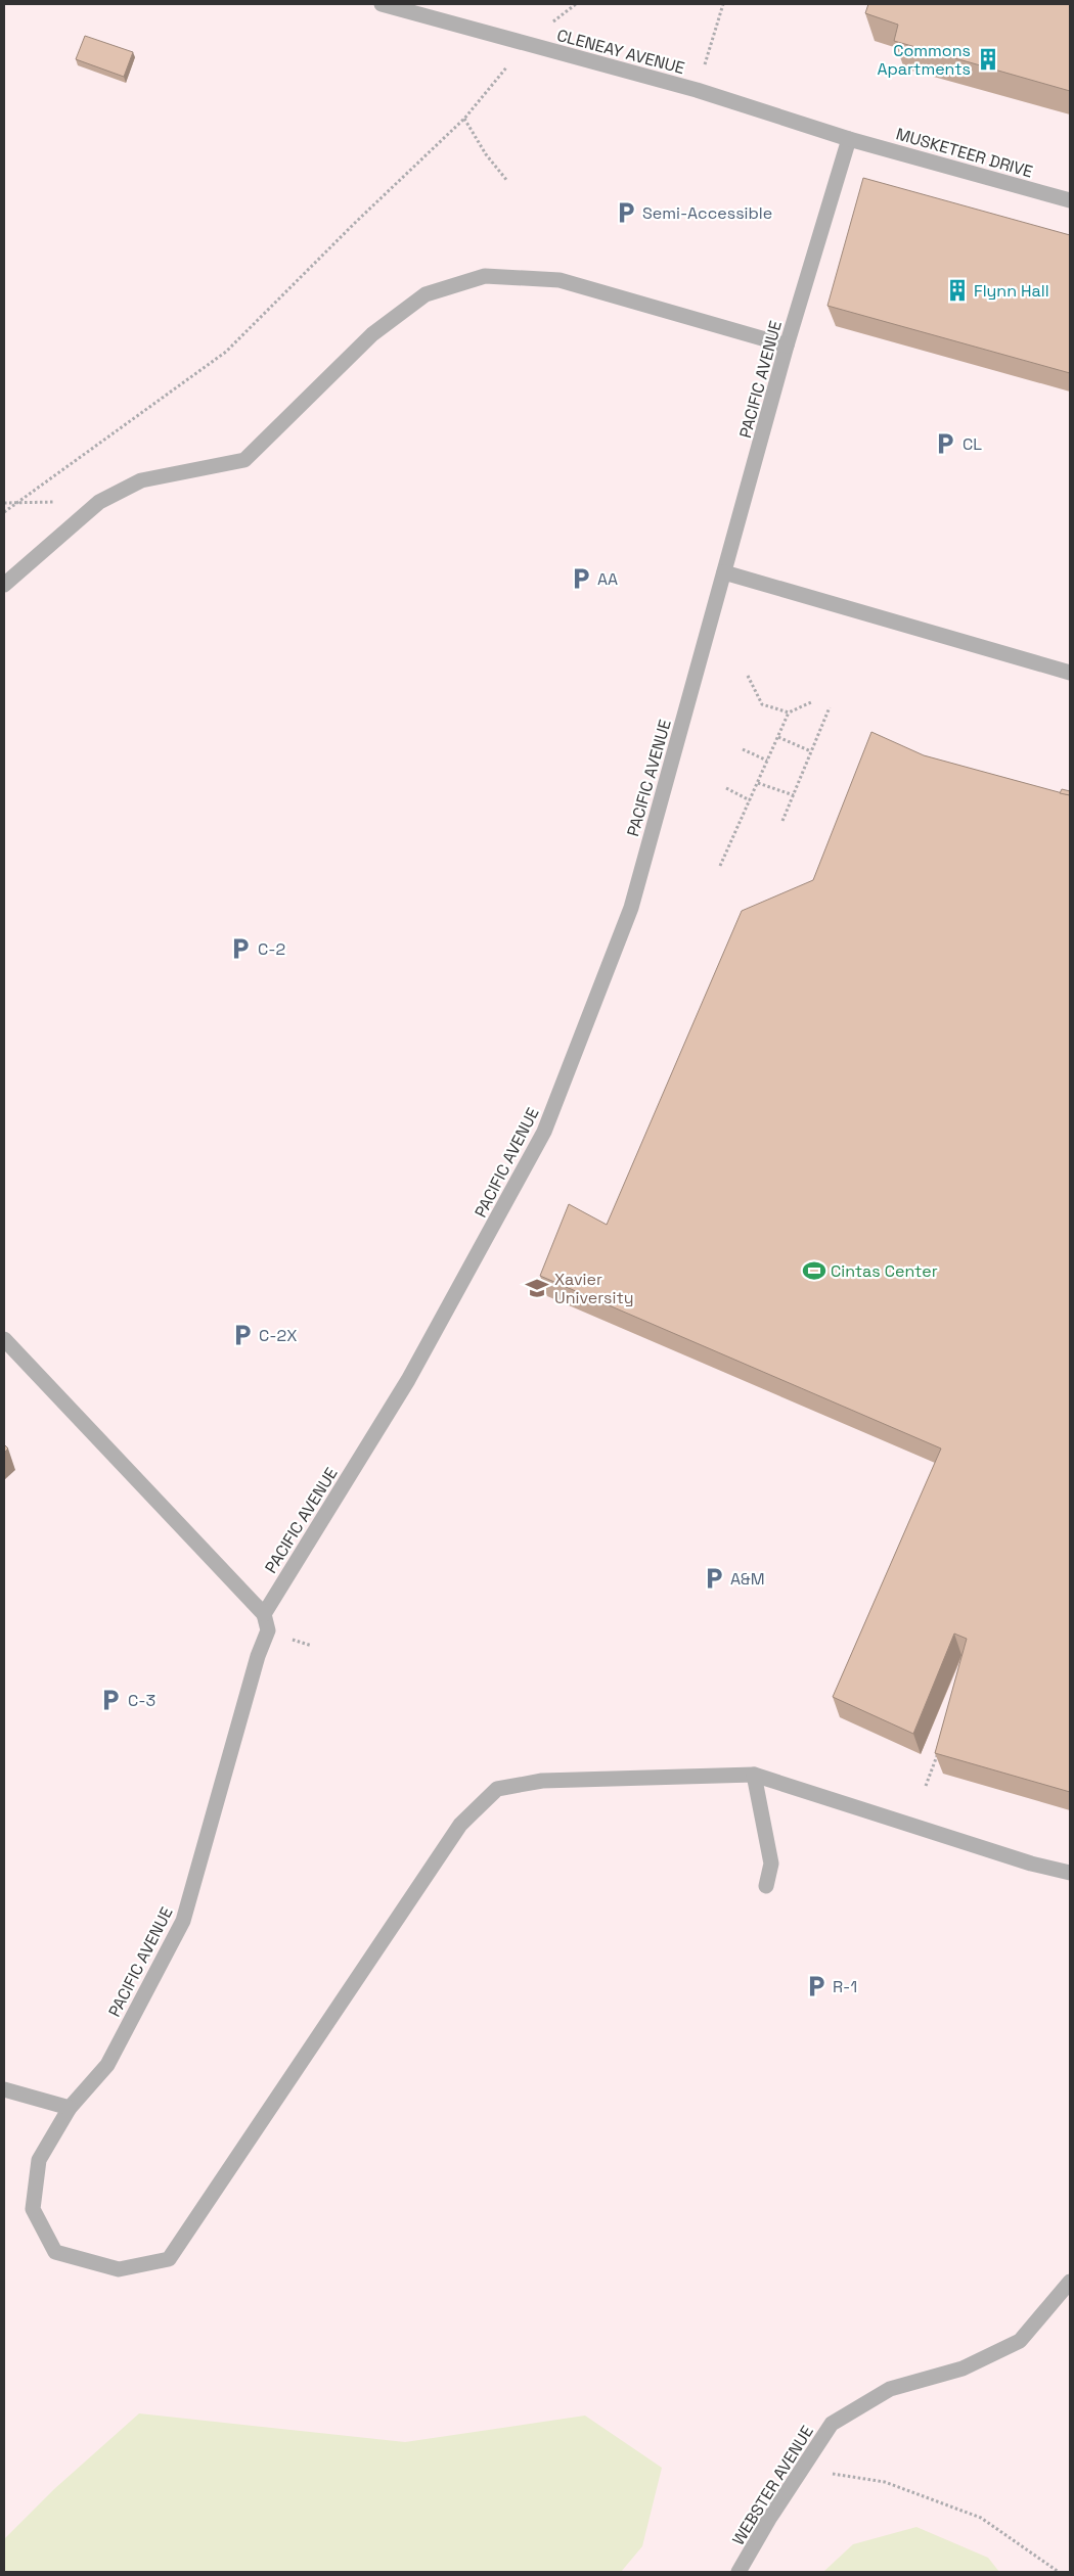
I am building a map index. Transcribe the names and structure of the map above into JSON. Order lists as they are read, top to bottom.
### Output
{
  "streets": {
    "street": [
      "CLENEAY AVENUE",
      "MUSKETEER DRIVE",
      "PACIFIC AVENUE",
      "WEBSTER AVENUE"
    ]
  },
  "crossings": [
    ["CLENEAY AVENUE", "MUSKETEER DRIVE"],
    ["CLENEAY AVENUE", "PACIFIC AVENUE"],
    ["MUSKETEER DRIVE", "PACIFIC AVENUE"]
  ],
  "places": {
    "building": ["Commons Apartments", "Flynn Hall"],
    "parking": [
      "Semi-Accessible",
      "CL",
      "AA",
      "C-2",
      "C-2X",
      "A&M",
      "C-3",
      "R-1"
    ],
    "sports": ["Cintas Center"],
    "school or university": ["Xavier University"]
  }
}
